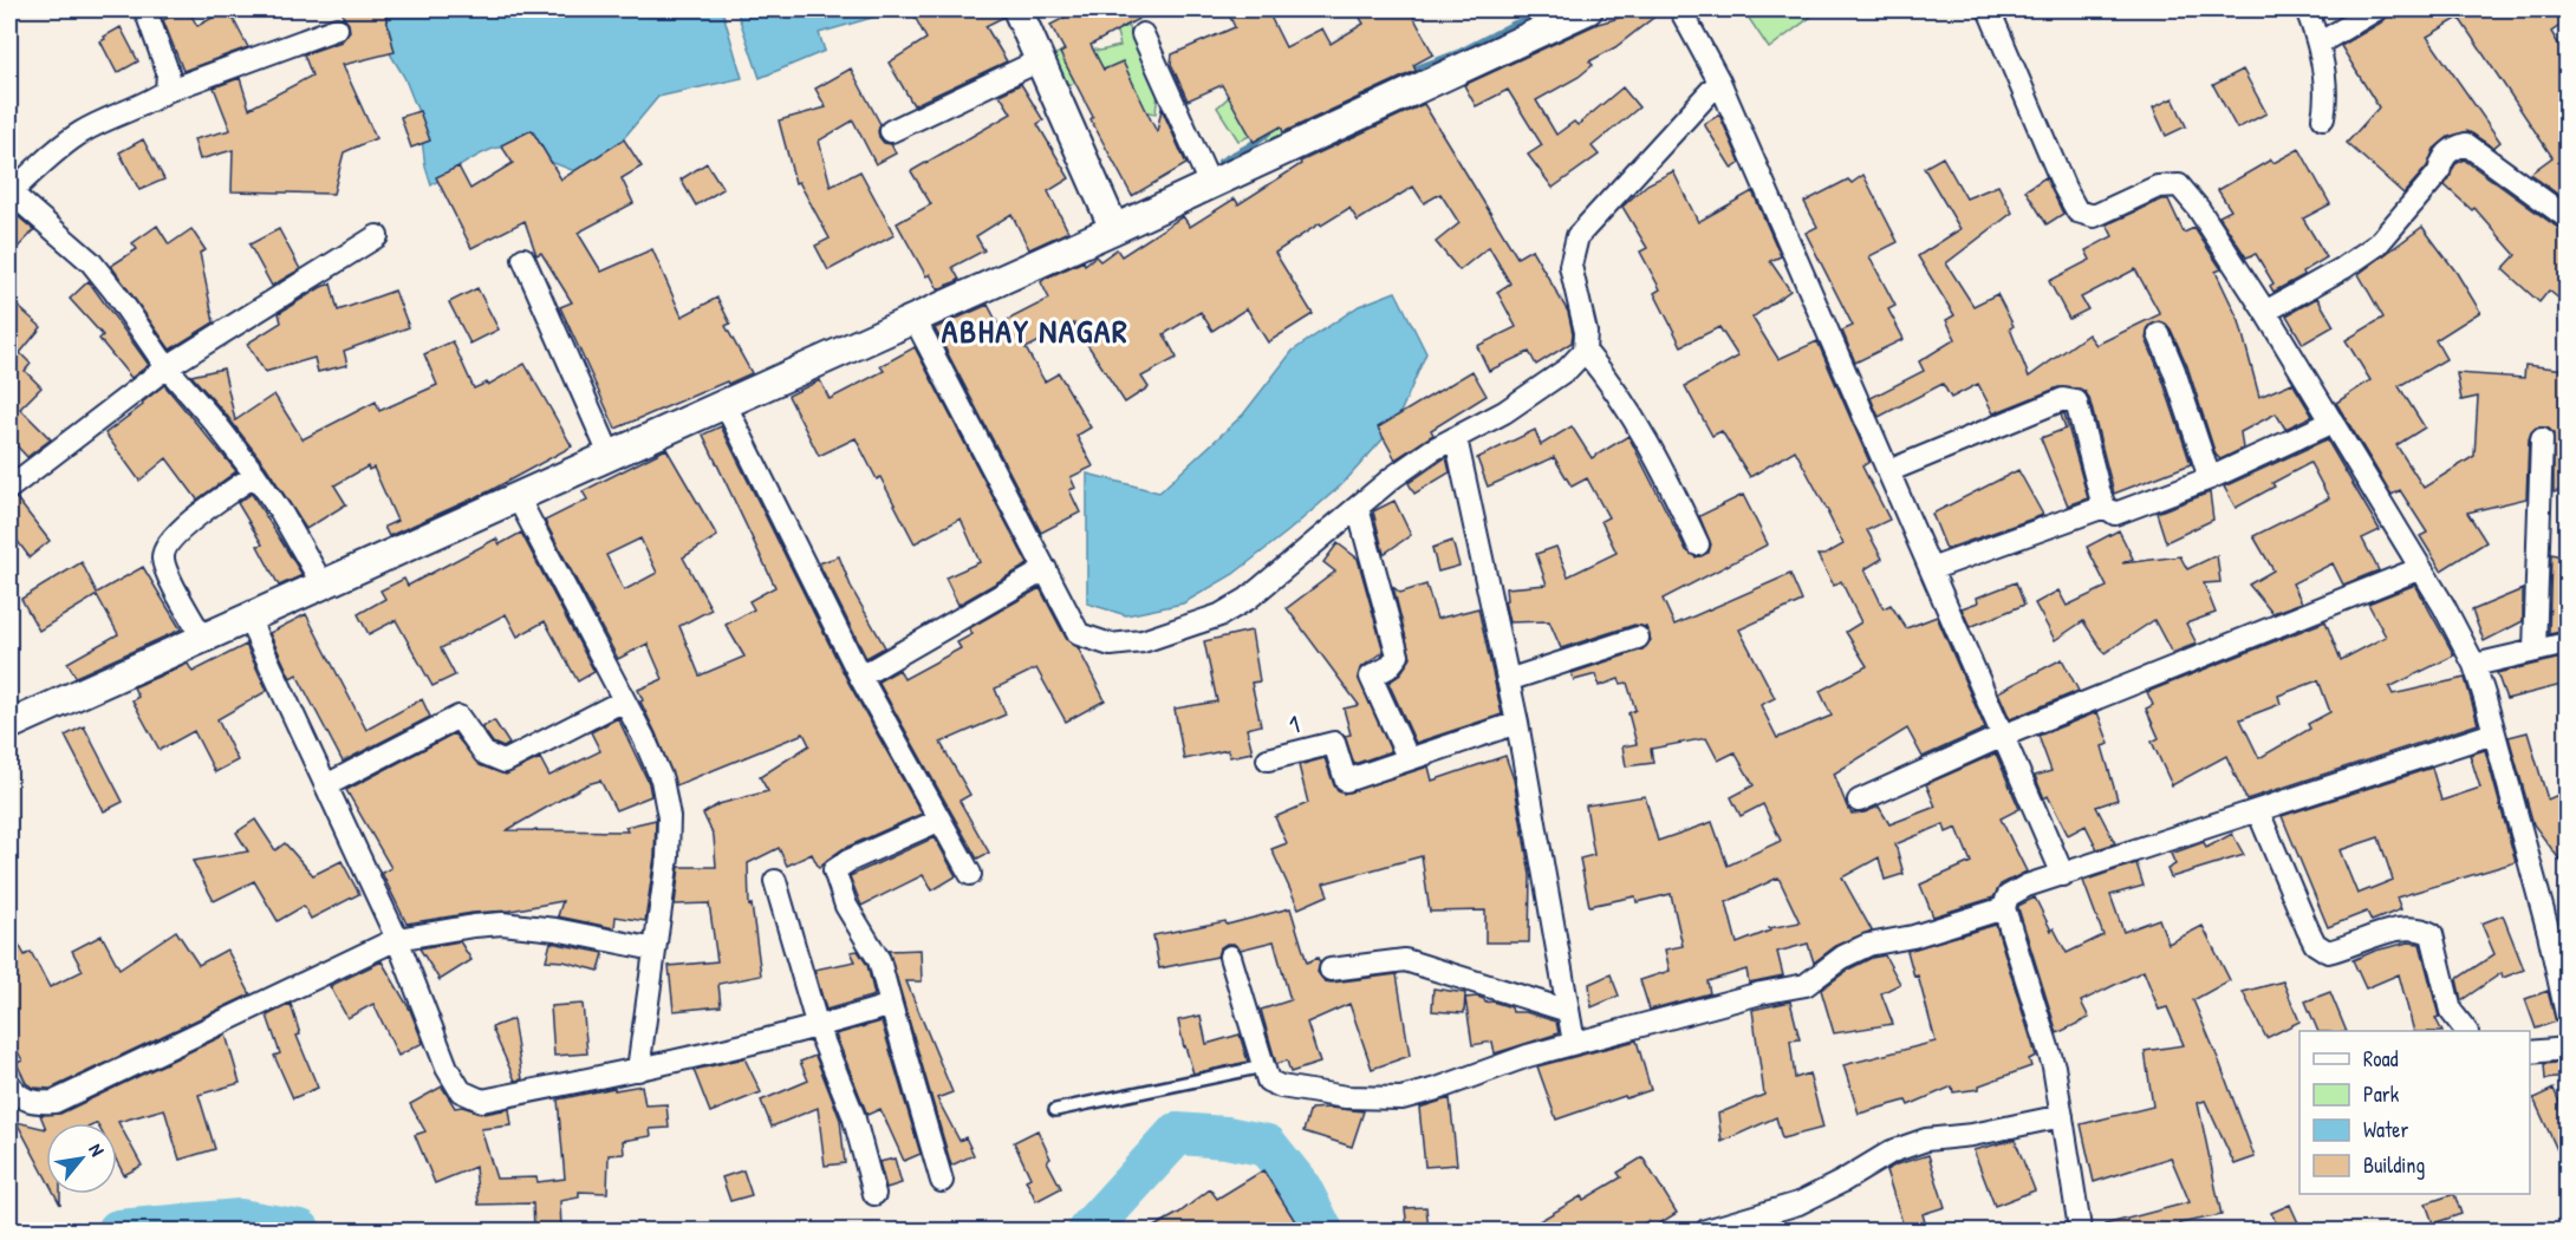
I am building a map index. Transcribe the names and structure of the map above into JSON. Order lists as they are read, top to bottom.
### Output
{
  "streets": {
    "street": ["1"]
  },
  "districts": ["ABHAY NAGAR"],
  "legend": [
    "Road",
    "Park",
    "Water",
    "Building"
  ],
  "north": "top right"
}
